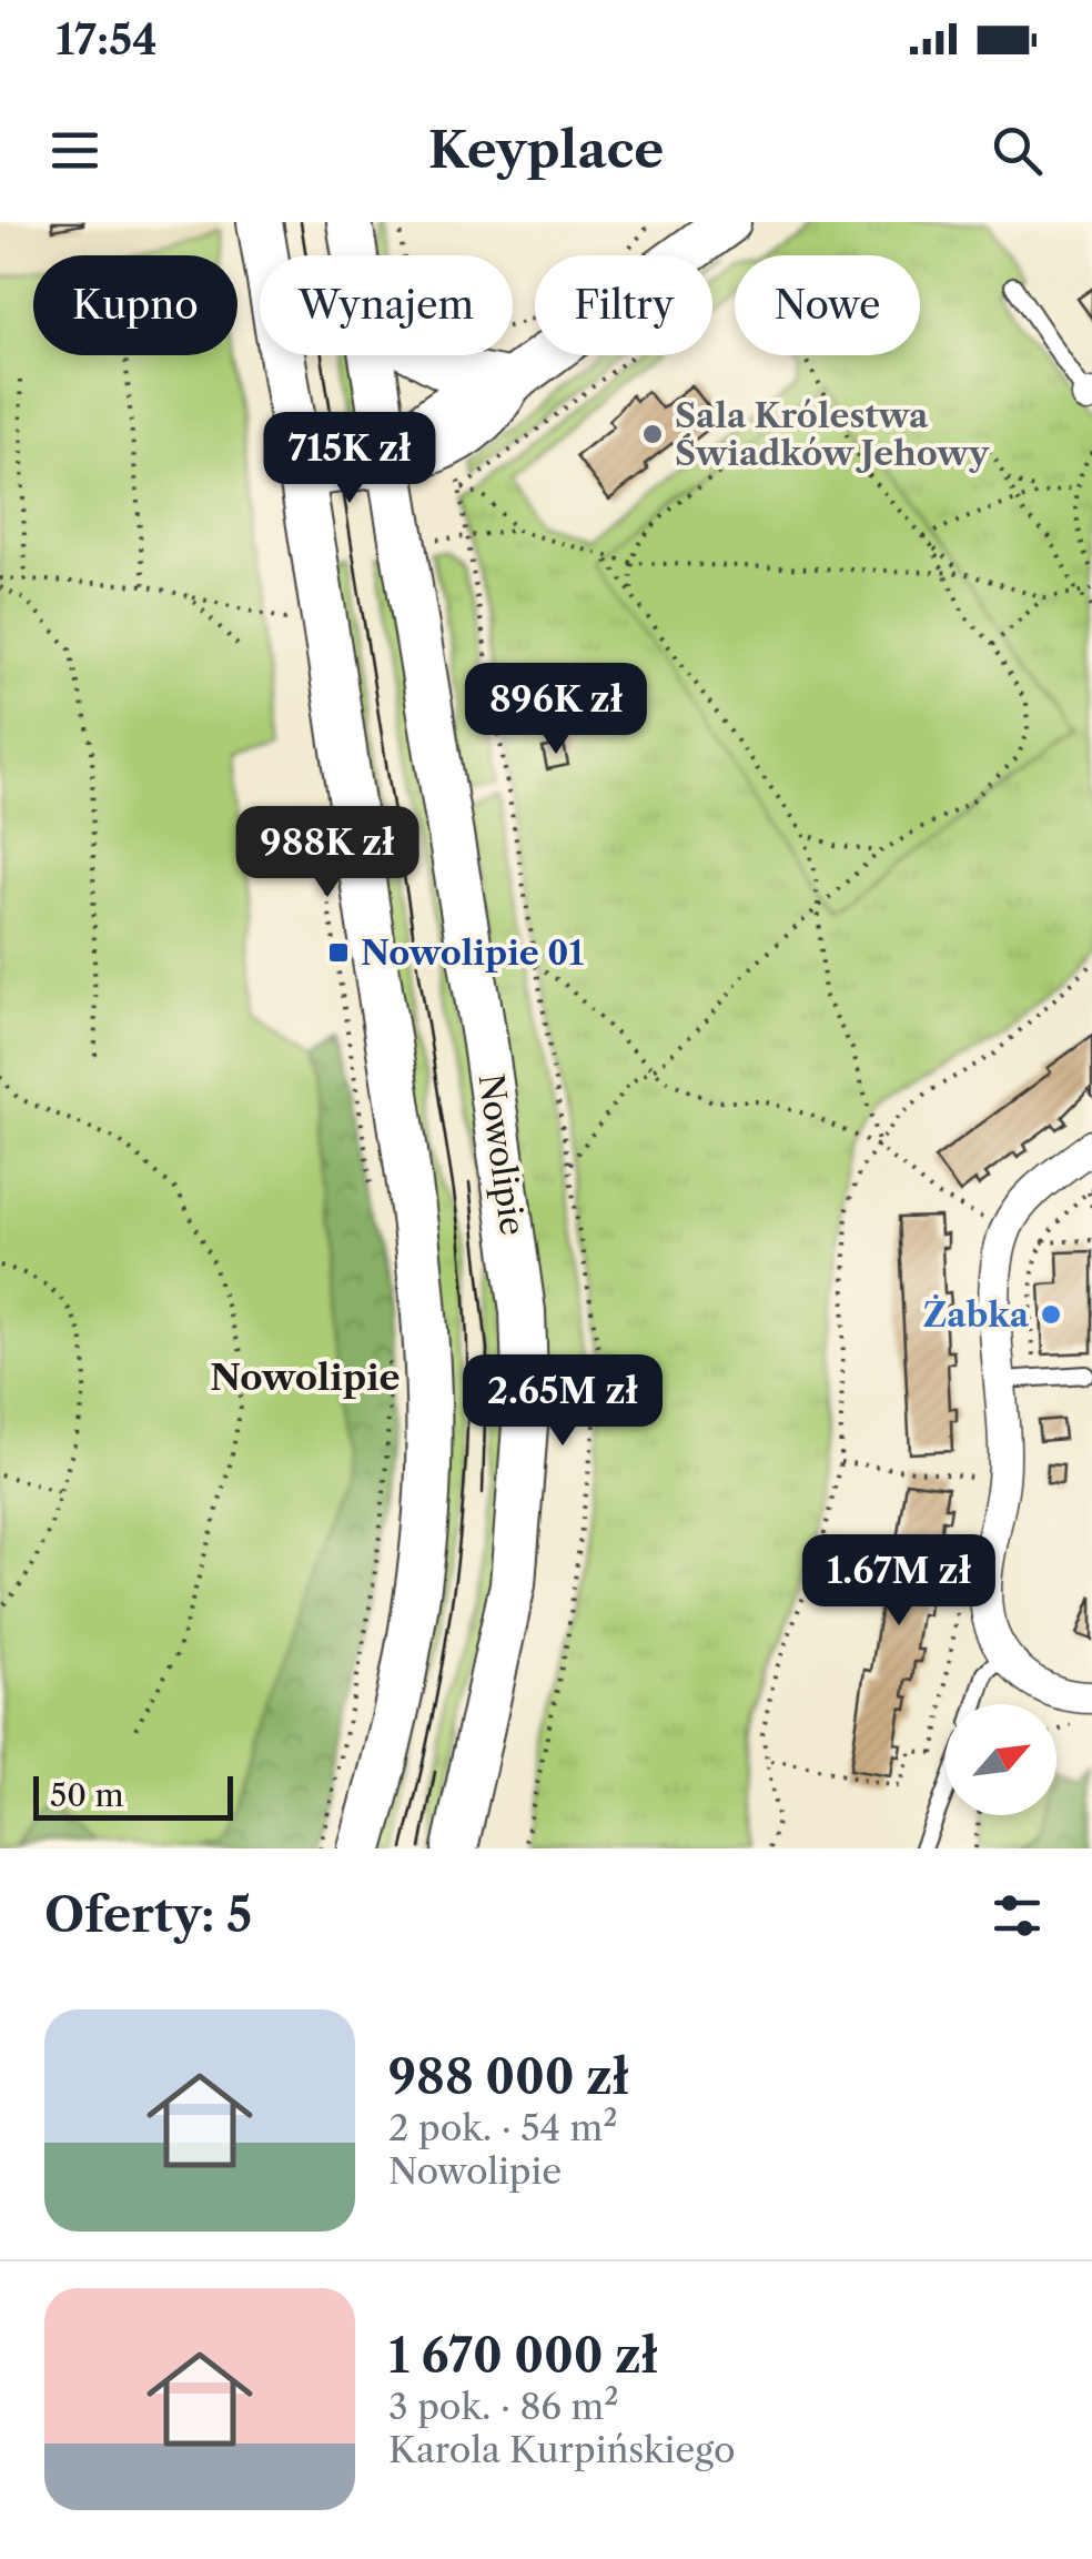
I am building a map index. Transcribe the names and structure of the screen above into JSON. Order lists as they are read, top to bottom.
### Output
{
  "streets": {
    "main road": ["Nowolipie"]
  },
  "districts": ["Nowolipie"],
  "places": {
    "other": ["Sala Królestwa Świadków Jehowy", "Żabka"],
    "transit": ["Nowolipie 01"]
  },
  "scale_bar": "50 m",
  "north": "top right",
  "page": {
    "status": "17:54",
    "header": "Keyplace",
    "chip": [
      "Kupno",
      "Wynajem",
      "Filtry",
      "Nowe"
    ],
    "price": [
      "715K zł",
      "896K zł",
      "988K zł",
      "2.65M zł",
      "1.67M zł"
    ],
    "scale": "50 m",
    "heading": "Oferty: 5",
    "list": [
      {
        "name": "988 000 zł",
        "note": "2 pok. · 54 m² · Nowolipie"
      },
      {
        "name": "1 670 000 zł",
        "note": "3 pok. · 86 m² · Karola Kurpińskiego"
      }
    ]
  }
}
